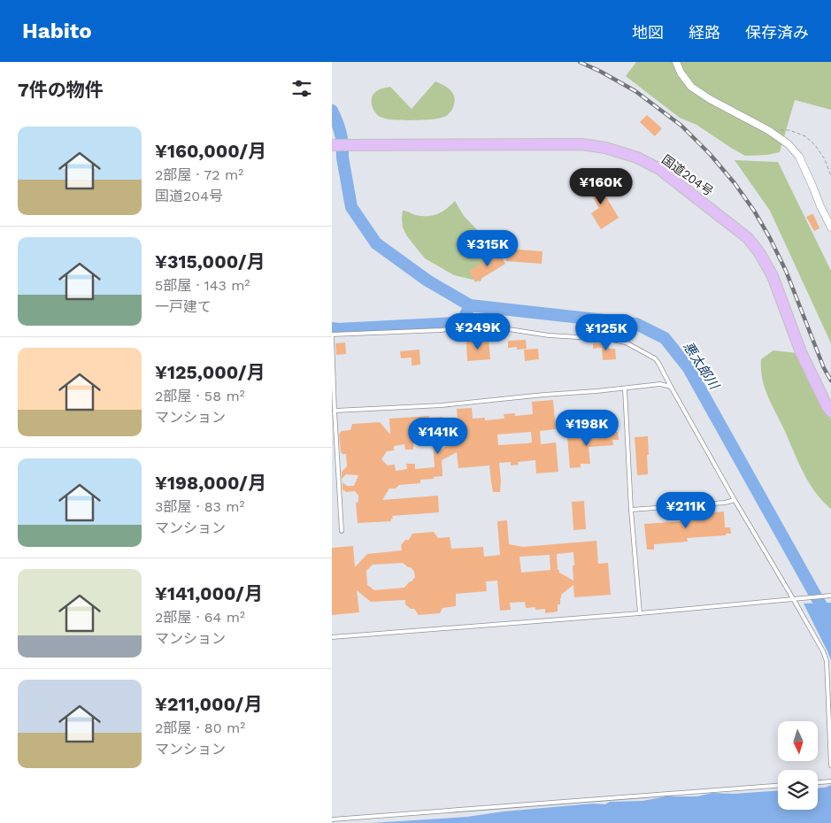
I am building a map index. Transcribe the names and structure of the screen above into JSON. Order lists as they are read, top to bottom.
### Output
{
  "streets": {
    "highway": ["国道204号"]
  },
  "water": ["悪太郎川"],
  "north": "bottom",
  "page": {
    "header": "Habito",
    "nav": ["地図", "経路", "保存済み"],
    "heading": "7件の物件",
    "list": [
      {
        "name": "¥160,000/月",
        "note": "2部屋 · 72 m² · 国道204号"
      },
      {
        "name": "¥315,000/月",
        "note": "5部屋 · 143 m² · 一戸建て"
      },
      {
        "name": "¥125,000/月",
        "note": "2部屋 · 58 m² · マンション"
      },
      {
        "name": "¥198,000/月",
        "note": "3部屋 · 83 m² · マンション"
      },
      {
        "name": "¥141,000/月",
        "note": "2部屋 · 64 m² · マンション"
      },
      {
        "name": "¥211,000/月",
        "note": "2部屋 · 80 m² · マンション"
      }
    ],
    "price": [
      "¥160K",
      "¥315K",
      "¥249K",
      "¥125K",
      "¥198K",
      "¥141K",
      "¥211K"
    ]
  }
}
